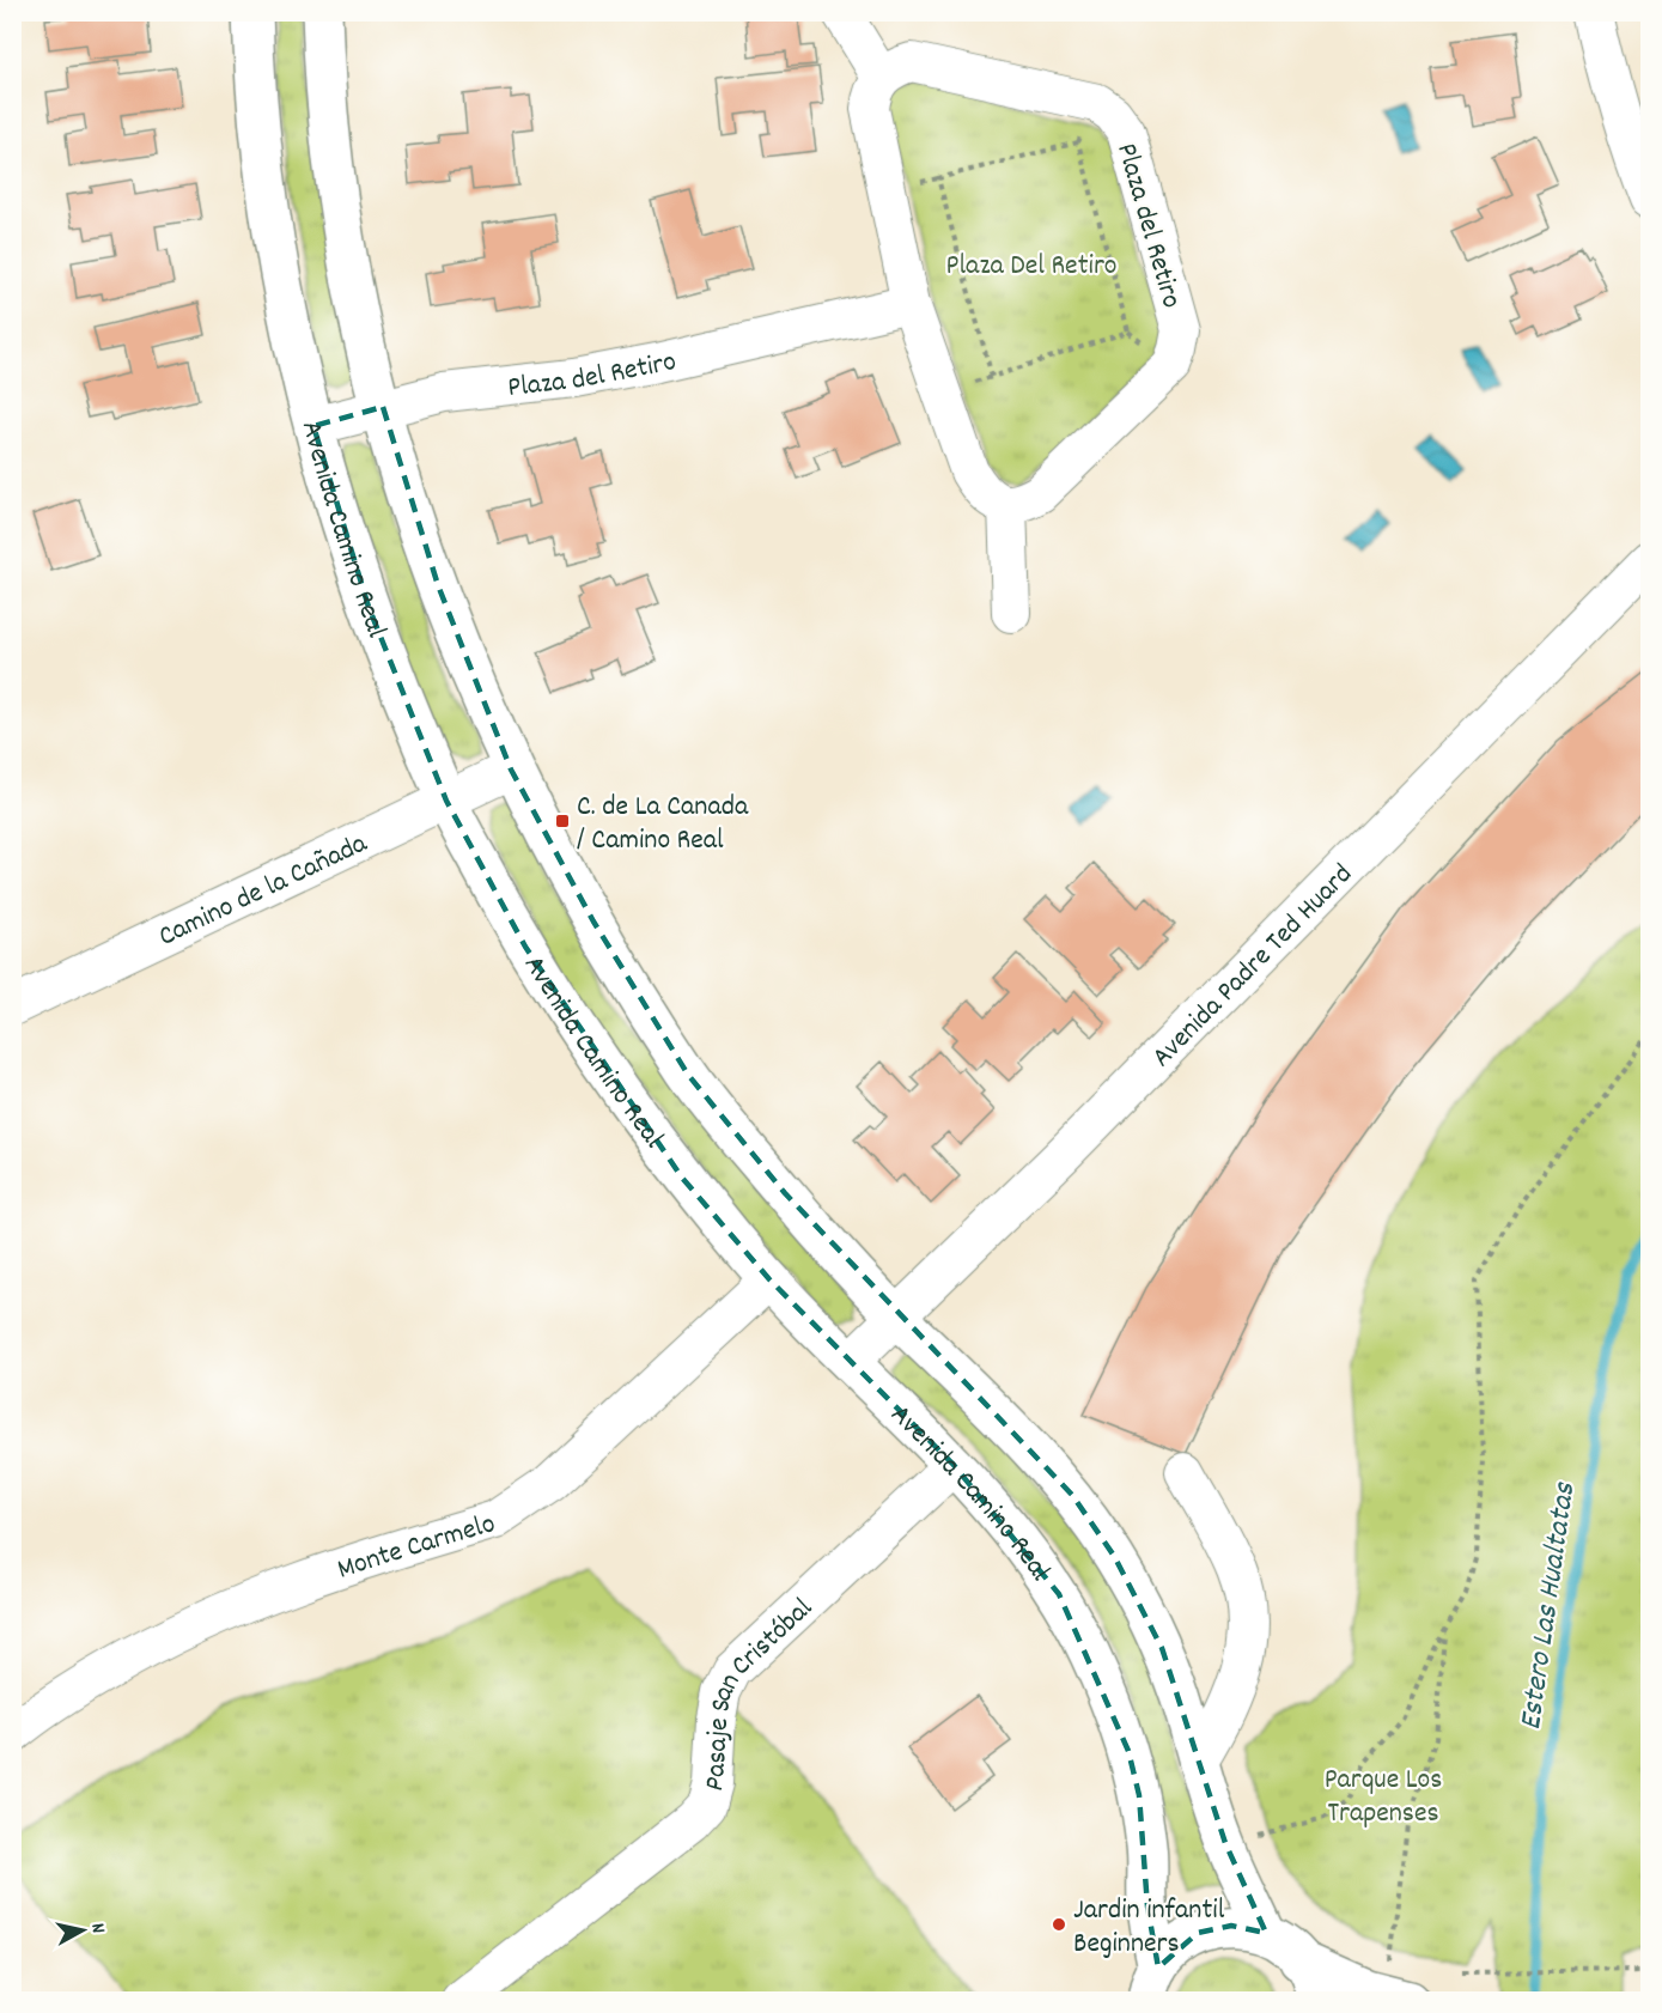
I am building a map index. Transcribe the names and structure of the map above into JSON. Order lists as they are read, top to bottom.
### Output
{
  "streets": {
    "main road": ["Avenida Camino Real"],
    "street": [
      "Plaza del Retiro",
      "Camino de la Cañada",
      "Avenida Padre Ted Huard",
      "Monte Carmelo",
      "Pasaje San Cristóbal"
    ]
  },
  "crossings": [
    ["Plaza del Retiro", "Avenida Camino Real"],
    ["Avenida Camino Real", "Camino de la Cañada"],
    ["Avenida Camino Real", "Avenida Padre Ted Huard"],
    ["Avenida Camino Real", "Monte Carmelo"],
    ["Avenida Camino Real", "Pasaje San Cristóbal"]
  ],
  "water": ["Estero Las Hualtatas"],
  "parks": ["Plaza Del Retiro", "Parque Los Trapenses"],
  "places": {
    "transit": ["C. de La Canada / Camino Real"],
    "other": ["Jardin infantil Beginners"]
  },
  "north": "right"
}
